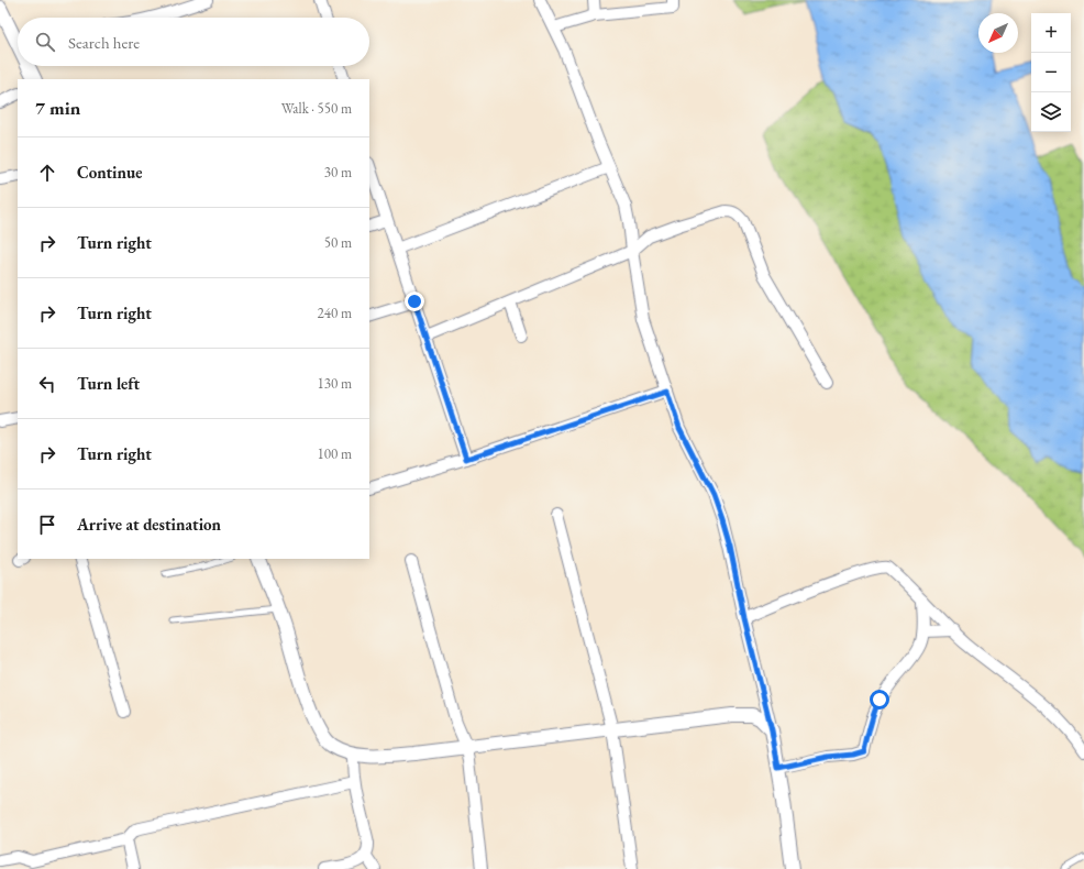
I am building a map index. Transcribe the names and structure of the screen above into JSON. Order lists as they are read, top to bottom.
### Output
{
  "north": "bottom left",
  "page": {
    "map_buttons": ["+", "−"],
    "search": "Search here",
    "heading": ["7 min", "Walk · 550 m"],
    "list": [
      ["Continue", "30 m"],
      ["Turn right", "50 m"],
      ["Turn right", "240 m"],
      ["Turn left", "130 m"],
      ["Turn right", "100 m"],
      "Arrive at destination"
    ]
  }
}
